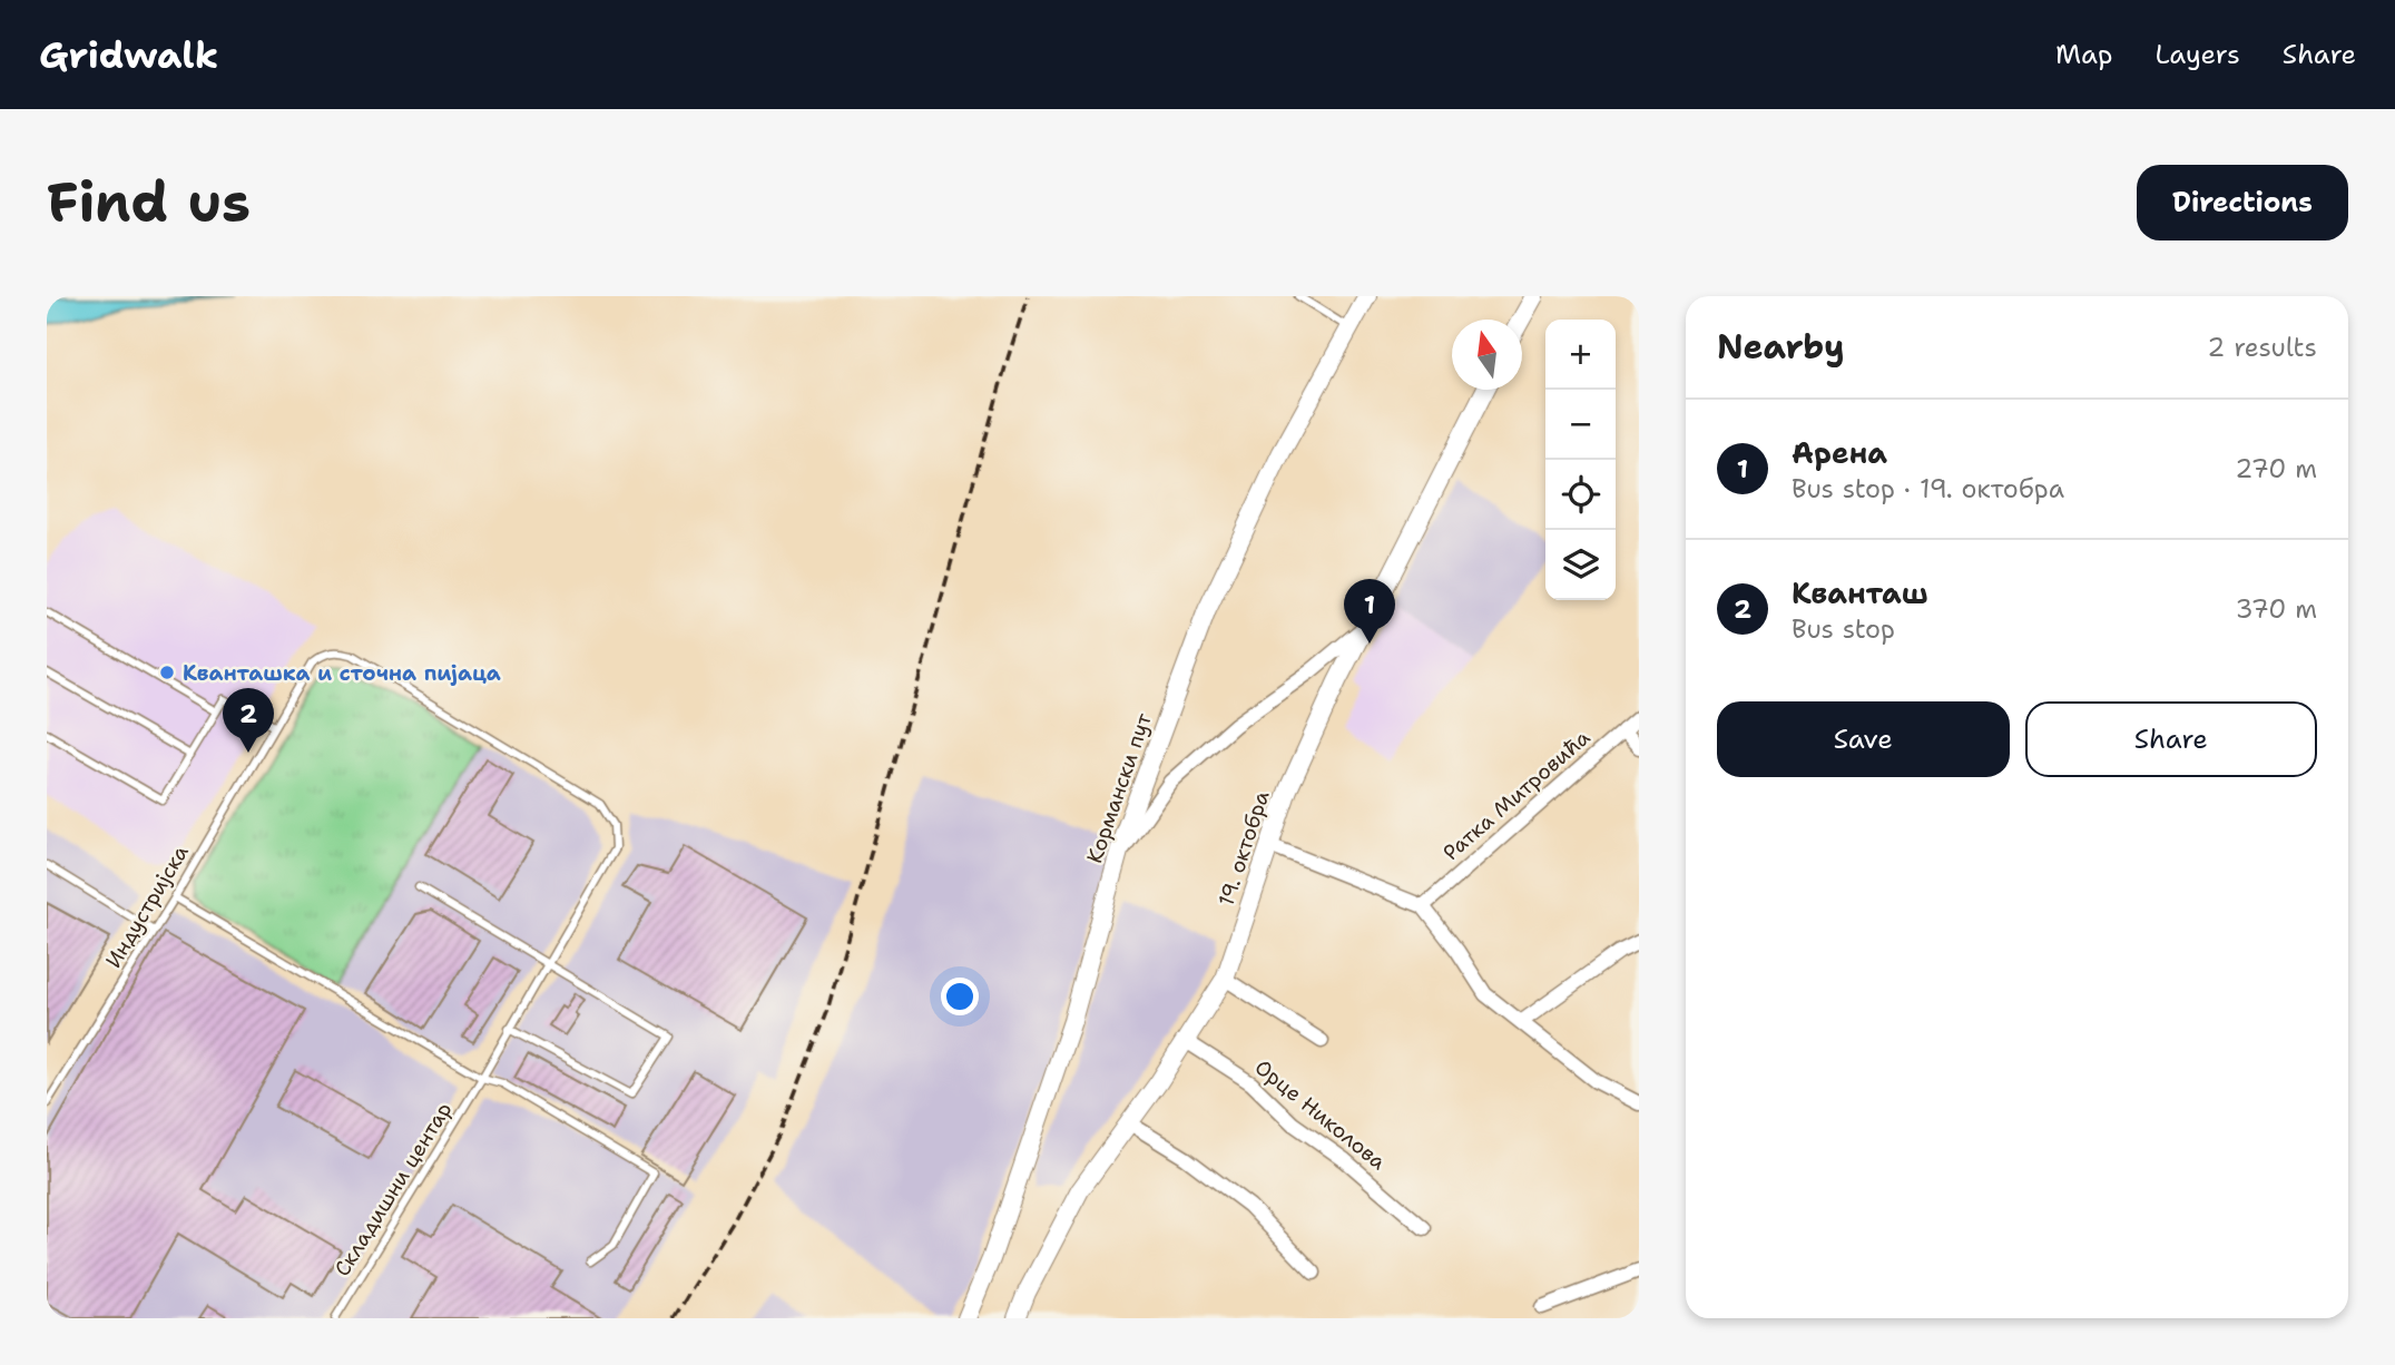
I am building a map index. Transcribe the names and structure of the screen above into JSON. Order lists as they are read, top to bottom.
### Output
{
  "streets": {
    "street": [
      "Кормански пут",
      "Ратка Митровића",
      "19. октобра",
      "Орце Николова"
    ],
    "lane": ["Индустријска", "Складишни центар"]
  },
  "crossings": [
    ["19. октобра", "Орце Николова"],
    ["Индустријска", "Складишни центар"]
  ],
  "places": ["Кванташка и сточна пијаца"],
  "north": "top",
  "page": {
    "header": "Gridwalk",
    "nav": ["Map", "Layers", "Share"],
    "buttons": [
      "Directions",
      ["Save", "Share"]
    ],
    "title": "Find us",
    "heading": ["Nearby", "2 results"],
    "map_buttons": ["+", "−"],
    "list": [
      {
        "mark": "1",
        "name": "Арена",
        "note": "Bus stop · 19. октобра",
        "value": "270 m"
      },
      {
        "mark": "2",
        "name": "Кванташ",
        "note": "Bus stop",
        "value": "370 m"
      }
    ],
    "pins": ["1", "2"]
  }
}
